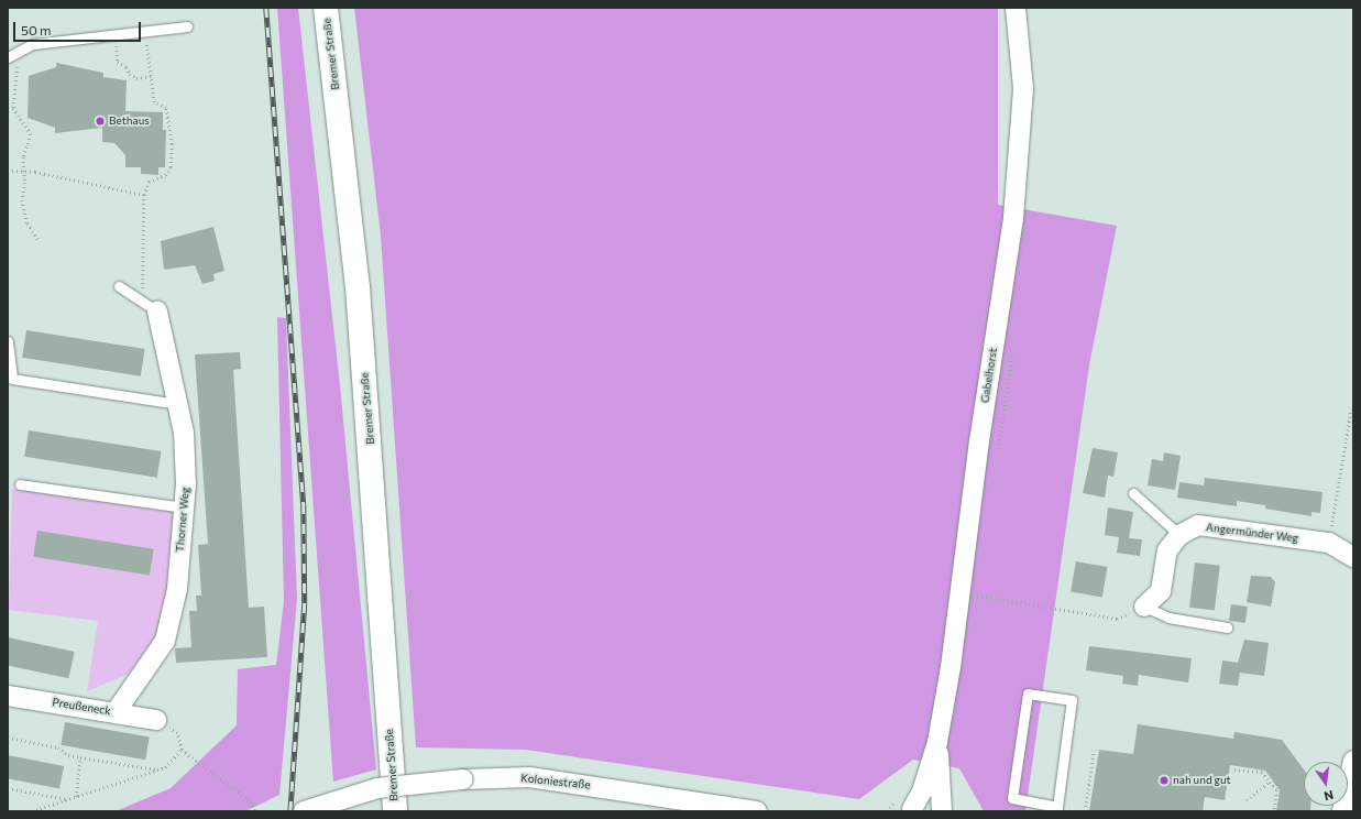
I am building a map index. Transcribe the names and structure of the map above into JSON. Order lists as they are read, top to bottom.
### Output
{
  "streets": {
    "main road": ["Bremer Straße"],
    "street": [
      "Gabelhorst",
      "Thorner Weg",
      "Angermünder Weg",
      "Preußeneck",
      "Koloniestraße"
    ]
  },
  "crossings": [
    ["Thorner Weg", "Preußeneck"]
  ],
  "places": ["Bethaus", "nah und gut"],
  "scale_bar": "50 m",
  "north": "bottom"
}
